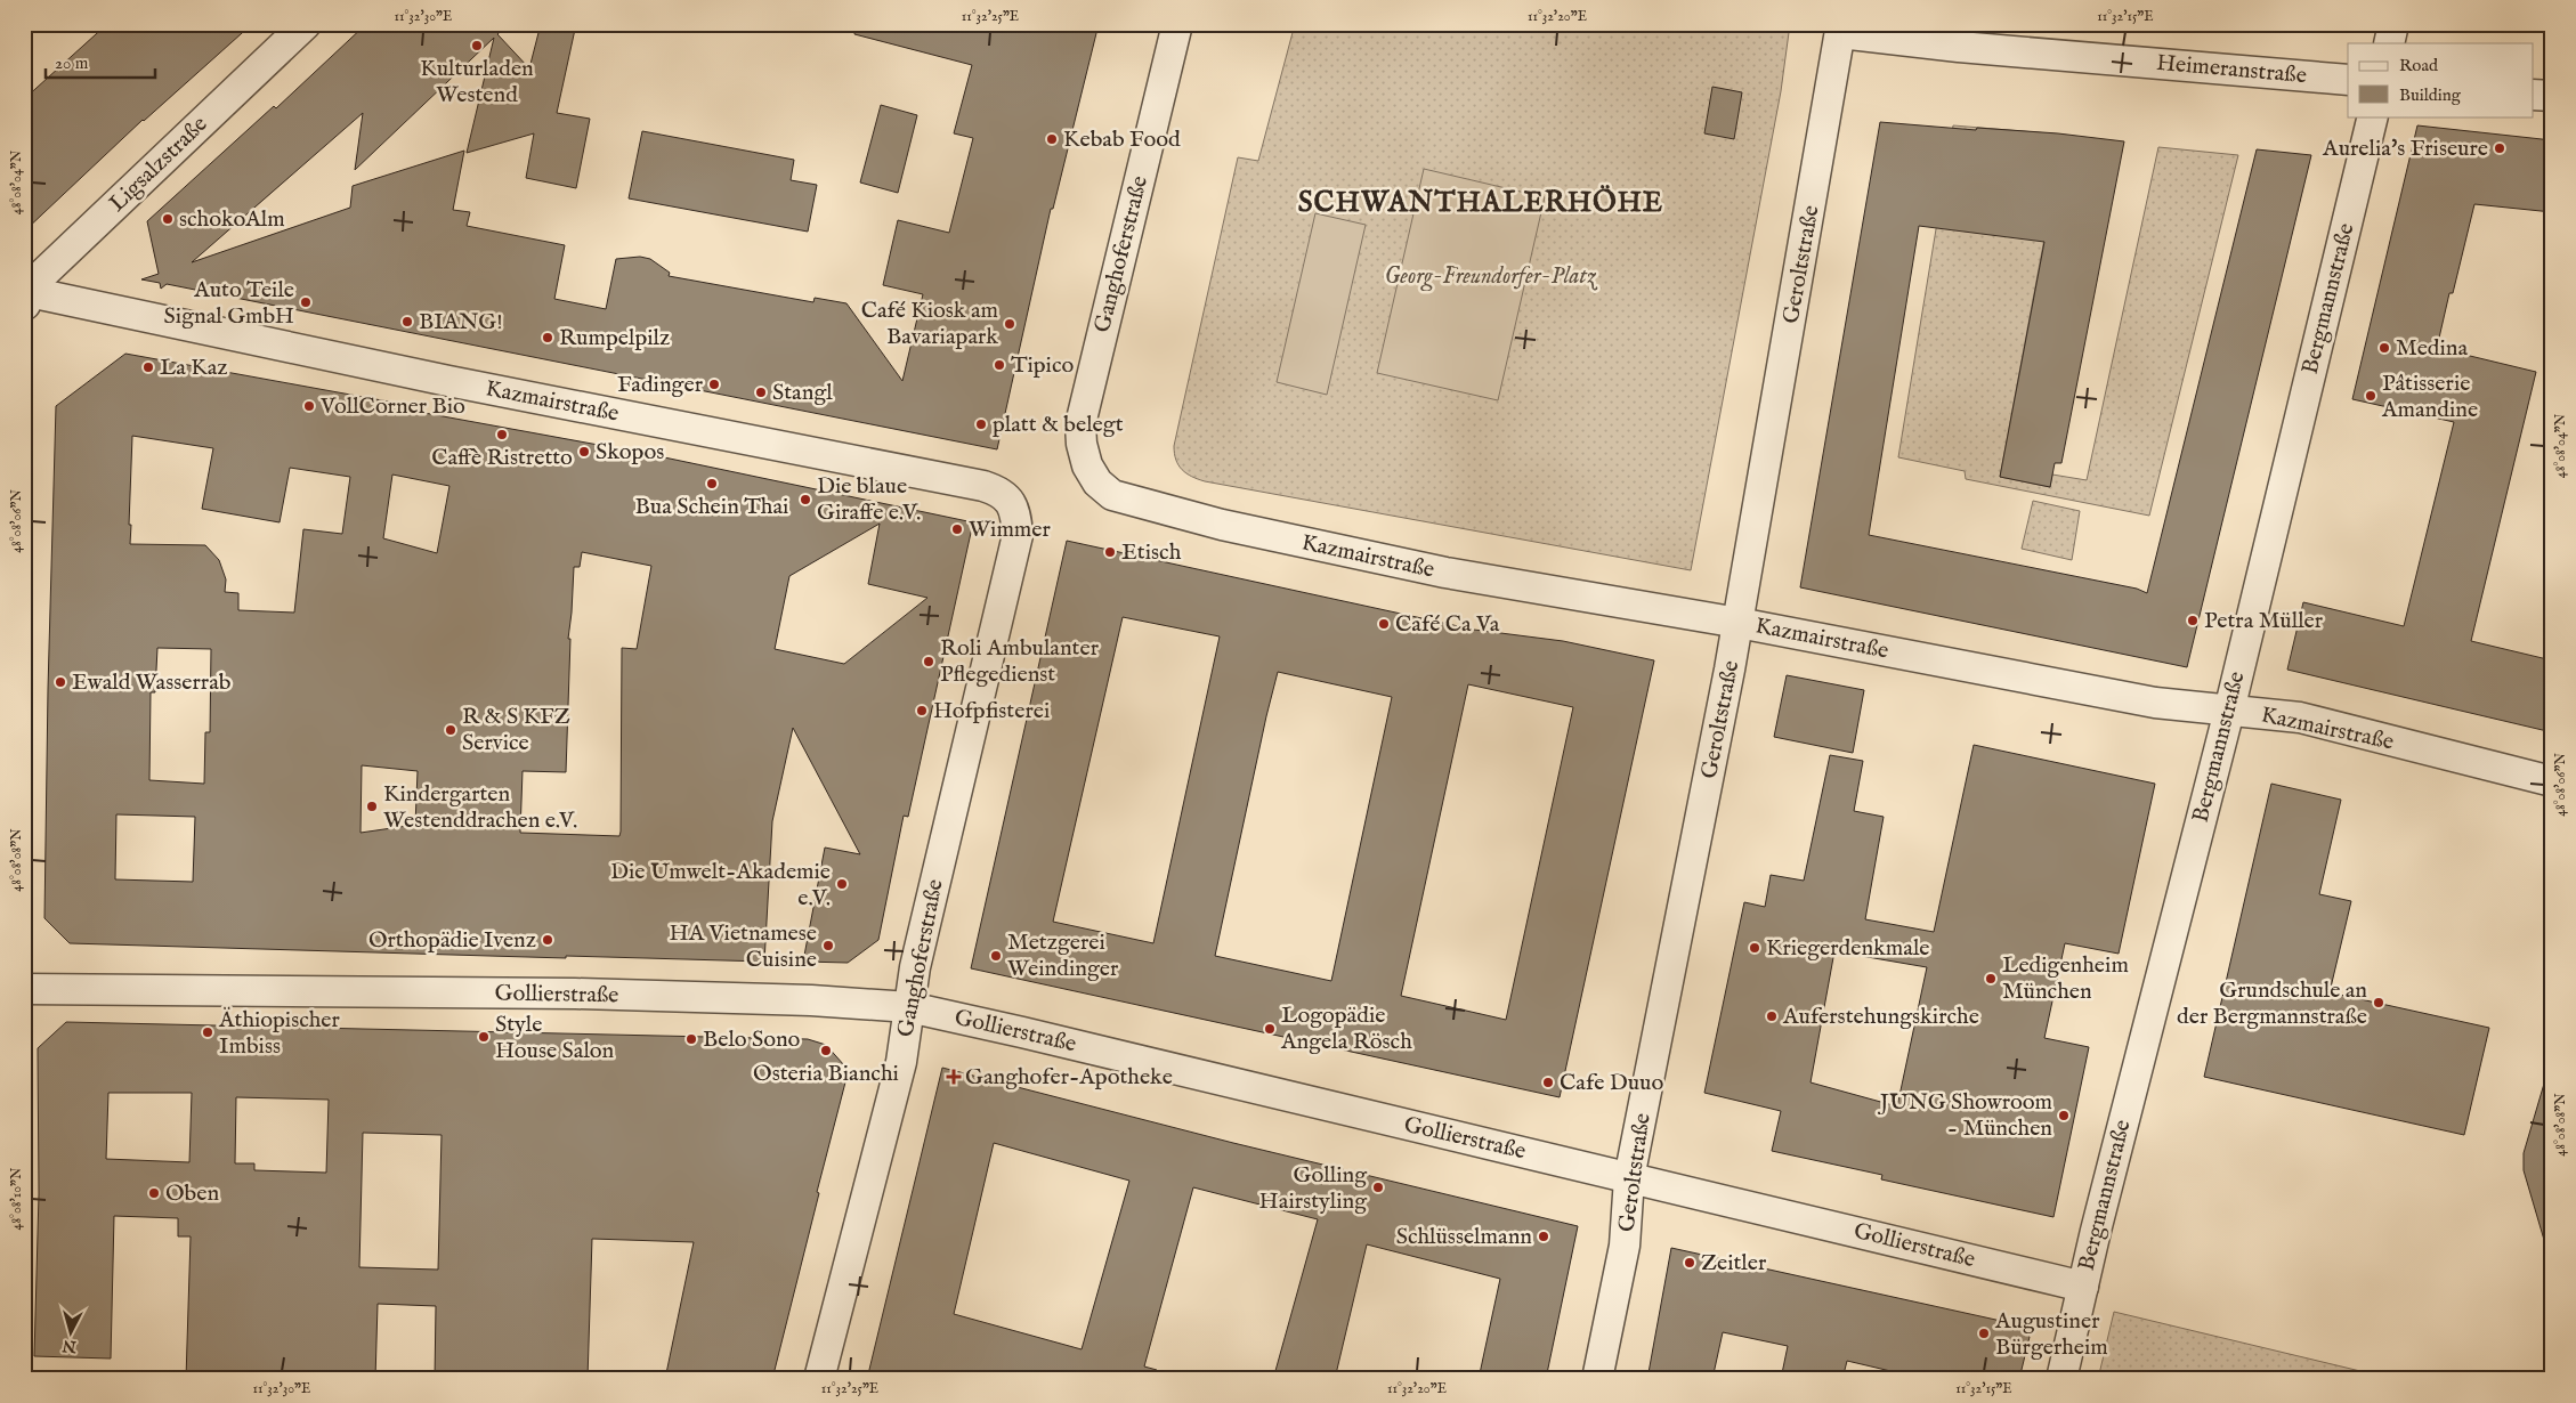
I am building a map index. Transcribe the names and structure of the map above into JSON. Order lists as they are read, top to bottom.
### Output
{
  "streets": {
    "street": [
      "Heimeranstraße",
      "Ligsalzstraße",
      "Ganghoferstraße",
      "Geroltstraße",
      "Bergmannstraße",
      "Kazmairstraße",
      "Gollierstraße"
    ]
  },
  "crossings": [
    ["Heimeranstraße", "Geroltstraße"],
    ["Ligsalzstraße", "Kazmairstraße"],
    ["Ganghoferstraße", "Kazmairstraße"],
    ["Ganghoferstraße", "Gollierstraße"],
    ["Geroltstraße", "Kazmairstraße"],
    ["Geroltstraße", "Gollierstraße"],
    ["Bergmannstraße", "Kazmairstraße"],
    ["Bergmannstraße", "Gollierstraße"]
  ],
  "districts": ["SCHWANTHALERHÖHE"],
  "parks": ["Georg-Freundorfer-Platz"],
  "places": {
    "other": [
      "Kulturladen Westend",
      "Kebab Food",
      "Aurelia's Friseure",
      "schokoAlm",
      "Auto Teile Signal GmbH",
      "BIANG!",
      "Café Kiosk am Bavariapark",
      "Rumpelpilz",
      "Medina",
      "Tipico",
      "La Kaz",
      "Fadinger",
      "Stangl",
      "Pâtisserie Amandine",
      "VollCorner Bio",
      "platt & belegt",
      "Caffè Ristretto",
      "Skopos",
      "Bua Schein Thai",
      "Die blaue Giraffe e.V.",
      "Wimmer",
      "Etisch",
      "Petra Müller",
      "Café Ca Va",
      "Roli Ambulanter Pflegedienst",
      "Ewald Wasserrab",
      "Hofpfisterei",
      "R & S KFZ Service",
      "Kindergarten Westenddrachen e.V.",
      "Die Umwelt-Akademie e.V.",
      "Orthopädie Ivenz",
      "HA Vietnamese Cuisine",
      "Kriegerdenkmale",
      "Metzgerei Weindinger",
      "Ledigenheim München",
      "Grundschule an der Bergmannstraße",
      "Auferstehungskirche",
      "Logopädie Angela Rösch",
      "Äthiopischer Imbiss",
      "Style House Salon",
      "Belo Sono",
      "Osteria Bianchi",
      "Cafe Duuo",
      "JUNG Showroom - München",
      "Golling Hairstyling",
      "Oben",
      "Schlüsselmann",
      "Zeitler",
      "Augustiner Bürgerheim"
    ],
    "health": ["Ganghofer-Apotheke"]
  },
  "legend": ["Road", "Building"],
  "scale_bar": "20 m",
  "north": "bottom",
  "coordinates": [
    "11°32'30\"E",
    "11°32'25\"E",
    "11°32'20\"E",
    "11°32'15\"E",
    "48°08'04\"N",
    "48°08'06\"N",
    "48°08'08\"N",
    "48°08'10\"N"
  ]
}
